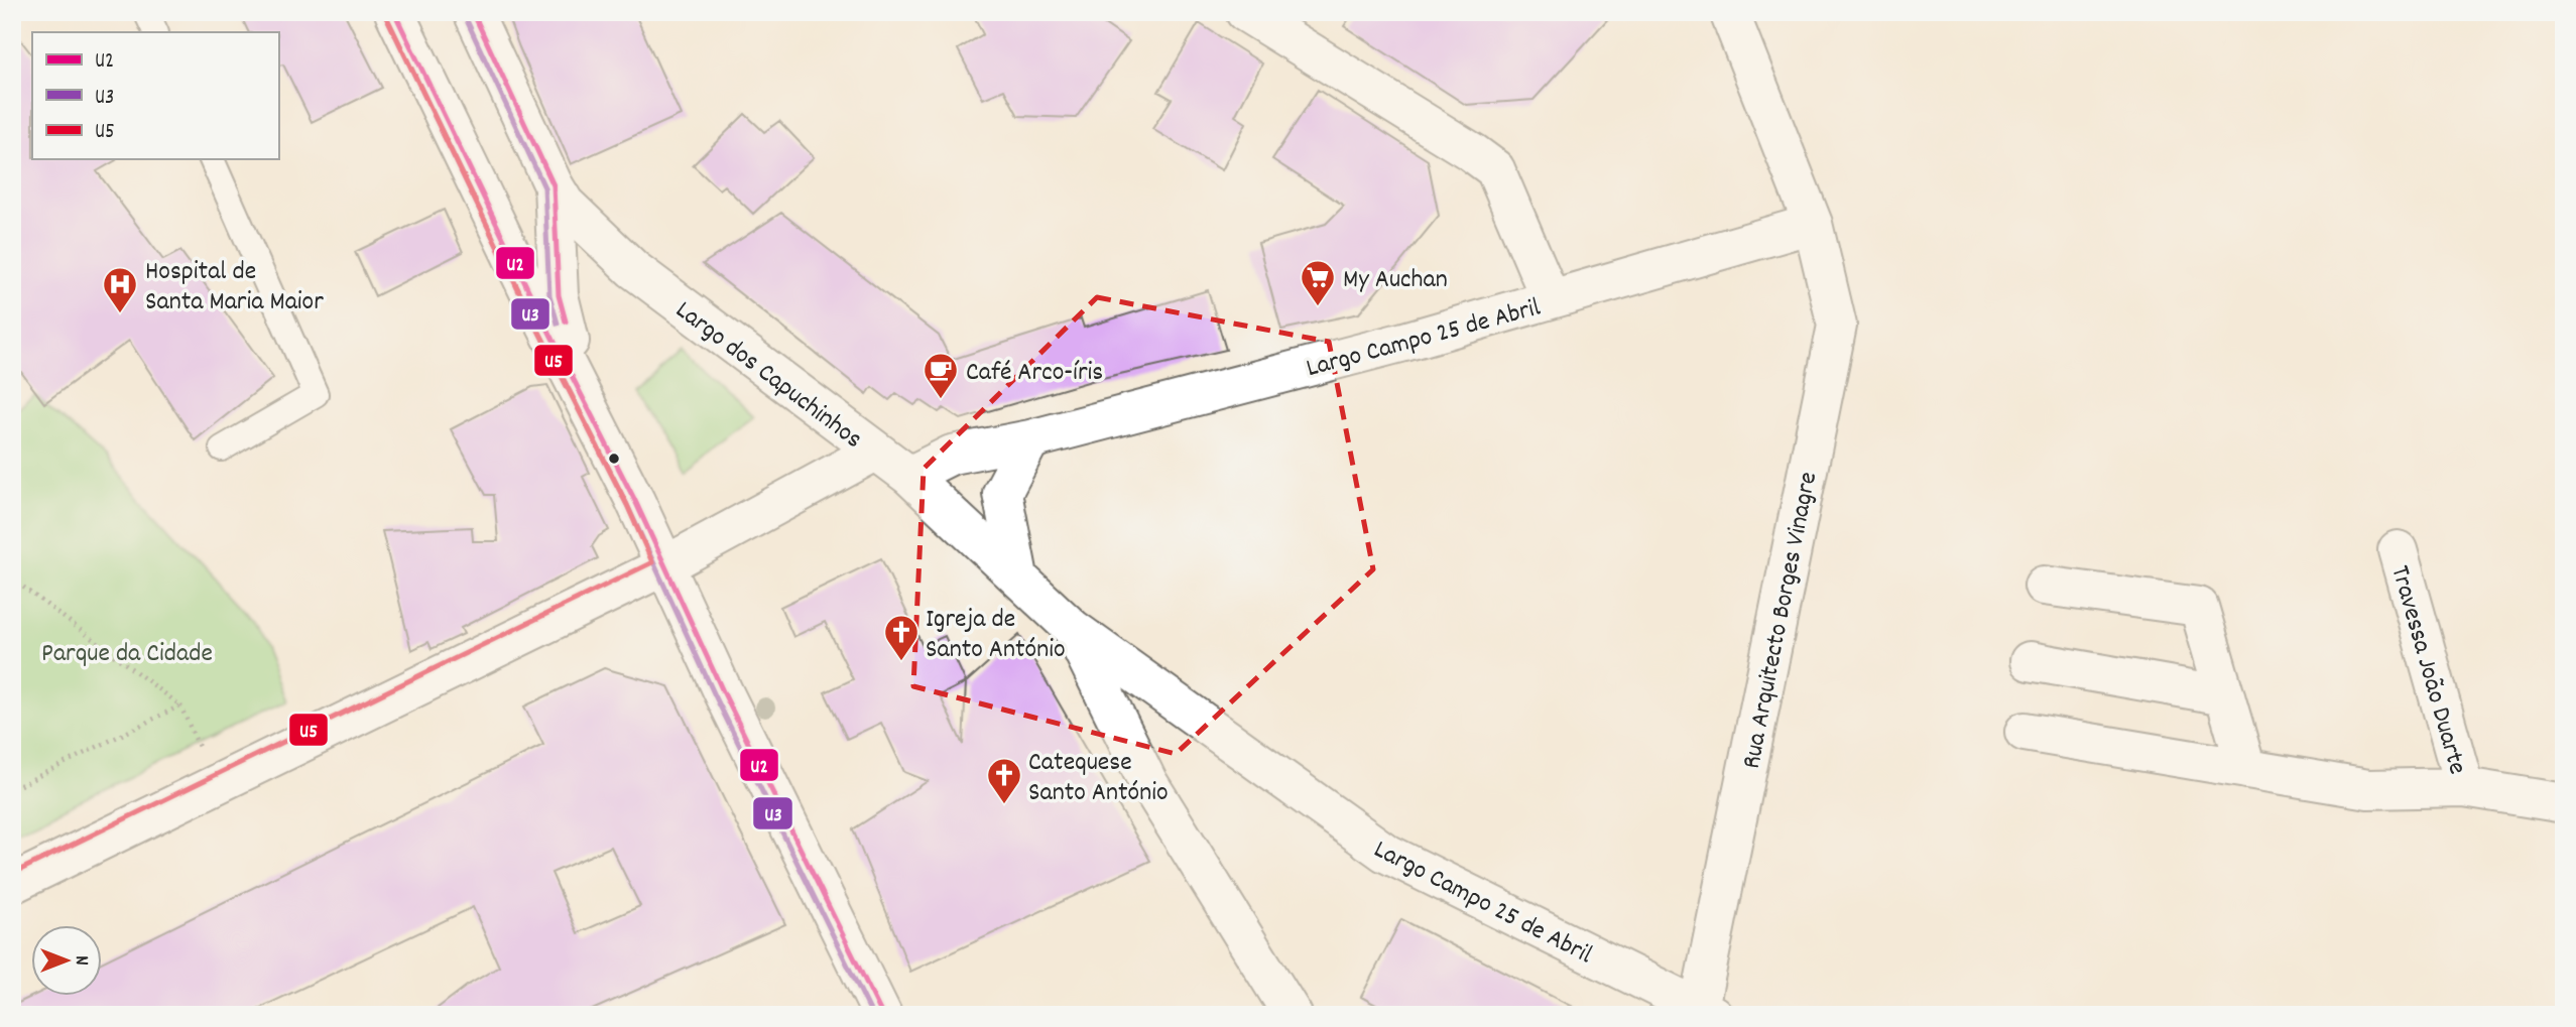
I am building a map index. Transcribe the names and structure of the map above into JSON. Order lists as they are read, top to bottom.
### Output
{
  "streets": {
    "street": [
      "Largo Campo 25 de Abril",
      "Largo dos Capuchinhos",
      "Rua Arquitecto Borges Vinagre",
      "Travessa João Duarte"
    ]
  },
  "crossings": [
    ["Largo Campo 25 de Abril", "Largo dos Capuchinhos"],
    ["Largo Campo 25 de Abril", "Rua Arquitecto Borges Vinagre"]
  ],
  "parks": ["Parque da Cidade"],
  "places": {
    "supermarket": ["My Auchan"],
    "hospital": ["Hospital de Santa Maria Maior"],
    "cafe": ["Café Arco-íris"],
    "church": ["Igreja de Santo António", "Catequese Santo António"]
  },
  "lines": ["transit line U2", "transit line U3", "transit line U5"],
  "legend": ["U2", "U3", "U5"],
  "north": "right"
}
